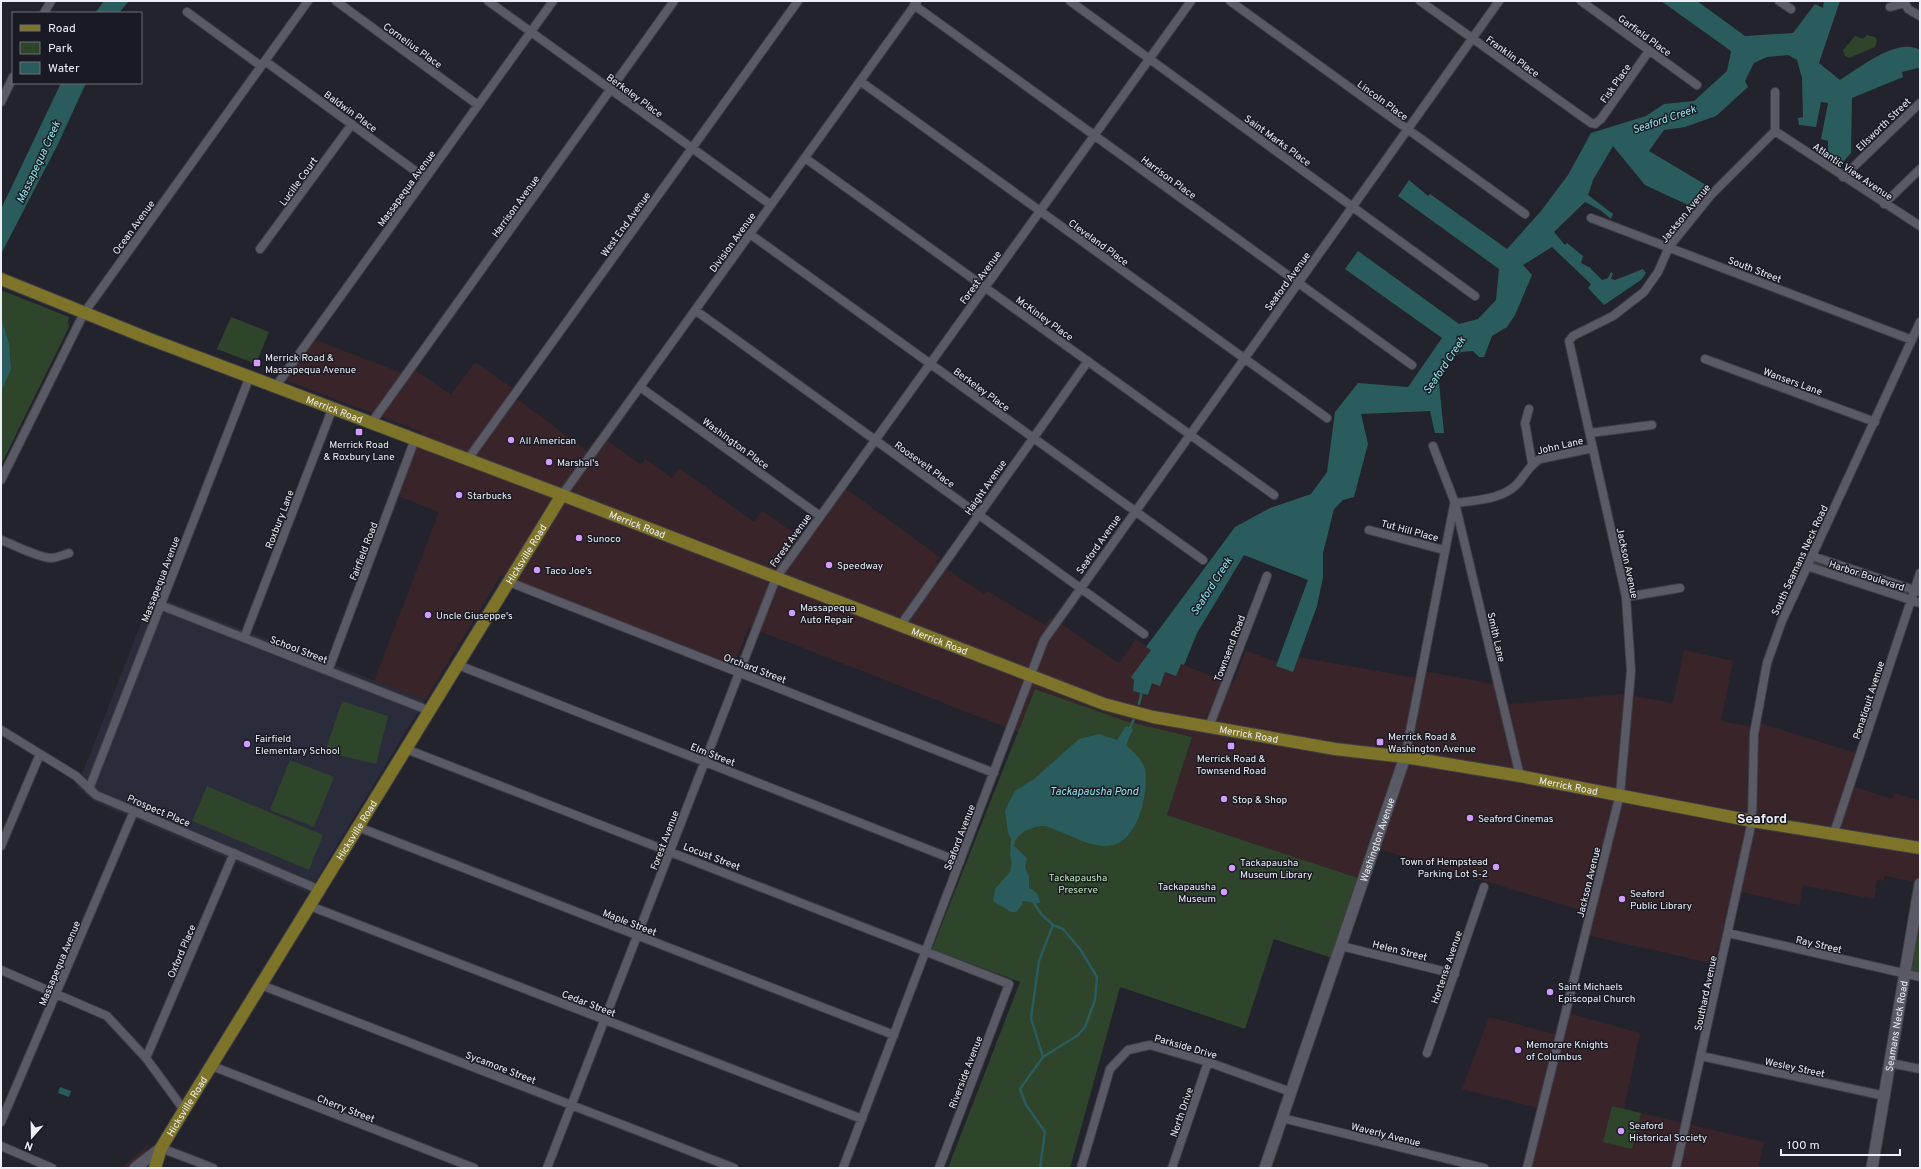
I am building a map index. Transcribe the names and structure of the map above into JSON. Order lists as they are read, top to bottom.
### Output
{
  "streets": {
    "main road": ["Merrick Road", "Hicksville Road"],
    "street": [
      "Garfield Place",
      "Cornelius Place",
      "Franklin Place",
      "Fisk Place",
      "Berkeley Place",
      "Lincoln Place",
      "Baldwin Place",
      "Ellsworth Street",
      "Saint Marks Place",
      "Atlantic View Avenue",
      "Harrison Place",
      "Lucille Court",
      "Massapequa Avenue",
      "Harrison Avenue",
      "Jackson Avenue",
      "West End Avenue",
      "Ocean Avenue",
      "Division Avenue",
      "Cleveland Place",
      "South Street",
      "Forest Avenue",
      "Seaford Avenue",
      "McKinley Place",
      "Wansers Lane",
      "Washington Place",
      "John Lane",
      "Roosevelt Place",
      "Haight Avenue",
      "Roxbury Lane",
      "Tut Hill Place",
      "Fairfield Road",
      "South Seamans Neck Road",
      "Harbor Boulevard",
      "Smith Lane",
      "Townsend Road",
      "School Street",
      "Orchard Street",
      "Penatiquit Avenue",
      "Elm Street",
      "Prospect Place",
      "Washington Avenue",
      "Locust Street",
      "Maple Street",
      "Ray Street",
      "Helen Street",
      "Oxford Place",
      "Hortense Avenue",
      "Southard Avenue",
      "Cedar Street",
      "Seamans Neck Road",
      "Parkside Drive",
      "Sycamore Street",
      "Wesley Street",
      "Riverside Avenue",
      "Cherry Street",
      "North Drive",
      "Waverly Avenue"
    ]
  },
  "crossings": [
    ["Garfield Place", "Fisk Place"],
    ["Cornelius Place", "Massapequa Avenue"],
    ["Franklin Place", "Fisk Place"],
    ["Franklin Place", "Seaford Avenue"],
    ["Berkeley Place", "Massapequa Avenue"],
    ["Berkeley Place", "Harrison Avenue"],
    ["Berkeley Place", "West End Avenue"],
    ["Berkeley Place", "Division Avenue"],
    ["Berkeley Place", "Forest Avenue"],
    ["Berkeley Place", "Seaford Avenue"],
    ["Berkeley Place", "Haight Avenue"],
    ["Lincoln Place", "Seaford Avenue"],
    ["Baldwin Place", "Lucille Court"],
    ["Baldwin Place", "Massapequa Avenue"],
    ["Baldwin Place", "Ocean Avenue"],
    ["Ellsworth Street", "Atlantic View Avenue"],
    ["Saint Marks Place", "Forest Avenue"],
    ["Saint Marks Place", "Seaford Avenue"],
    ["Atlantic View Avenue", "Jackson Avenue"],
    ["Harrison Place", "Division Avenue"],
    ["Harrison Place", "Forest Avenue"],
    ["Harrison Place", "Seaford Avenue"],
    ["Massapequa Avenue", "Merrick Road"],
    ["Massapequa Avenue", "School Street"],
    ["Massapequa Avenue", "Prospect Place"],
    ["Harrison Avenue", "Merrick Road"],
    ["Jackson Avenue", "South Street"],
    ["Jackson Avenue", "Merrick Road"],
    ["Jackson Avenue", "John Lane"],
    ["West End Avenue", "Merrick Road"],
    ["Ocean Avenue", "Merrick Road"],
    ["Division Avenue", "Cleveland Place"],
    ["Division Avenue", "McKinley Place"],
    ["Division Avenue", "Merrick Road"],
    ["Division Avenue", "Washington Place"],
    ["Division Avenue", "Roosevelt Place"],
    ["Division Avenue", "Hicksville Road"],
    ["Cleveland Place", "Forest Avenue"],
    ["Cleveland Place", "Seaford Avenue"],
    ["South Street", "South Seamans Neck Road"],
    ["Forest Avenue", "McKinley Place"],
    ["Forest Avenue", "Merrick Road"],
    ["Forest Avenue", "Washington Place"],
    ["Forest Avenue", "Roosevelt Place"],
    ["Forest Avenue", "Orchard Street"],
    ["Forest Avenue", "Elm Street"],
    ["Forest Avenue", "Locust Street"],
    ["Forest Avenue", "Maple Street"],
    ["Forest Avenue", "Cedar Street"],
    ["Forest Avenue", "Sycamore Street"],
    ["Seaford Avenue", "McKinley Place"],
    ["Seaford Avenue", "Merrick Road"],
    ["Seaford Avenue", "Roosevelt Place"],
    ["Seaford Avenue", "Orchard Street"],
    ["Seaford Avenue", "Elm Street"],
    ["Seaford Avenue", "Locust Street"],
    ["Seaford Avenue", "Maple Street"],
    ["Seaford Avenue", "Cedar Street"],
    ["McKinley Place", "Haight Avenue"],
    ["Wansers Lane", "South Seamans Neck Road"],
    ["Merrick Road", "Haight Avenue"],
    ["Merrick Road", "Roxbury Lane"],
    ["Merrick Road", "Fairfield Road"],
    ["Merrick Road", "Hicksville Road"],
    ["Merrick Road", "South Seamans Neck Road"],
    ["Merrick Road", "Smith Lane"],
    ["Merrick Road", "Townsend Road"],
    ["Merrick Road", "Penatiquit Avenue"],
    ["Merrick Road", "Washington Avenue"],
    ["Merrick Road", "Southard Avenue"],
    ["John Lane", "Smith Lane"],
    ["John Lane", "Washington Avenue"],
    ["Roosevelt Place", "Haight Avenue"],
    ["Roxbury Lane", "School Street"],
    ["Tut Hill Place", "Washington Avenue"],
    ["Fairfield Road", "School Street"],
    ["Hicksville Road", "School Street"],
    ["Hicksville Road", "Orchard Street"],
    ["Hicksville Road", "Elm Street"],
    ["Hicksville Road", "Prospect Place"],
    ["Hicksville Road", "Locust Street"],
    ["Hicksville Road", "Maple Street"],
    ["Hicksville Road", "Cedar Street"],
    ["Hicksville Road", "Sycamore Street"],
    ["Hicksville Road", "Cherry Street"],
    ["South Seamans Neck Road", "Harbor Boulevard"],
    ["South Seamans Neck Road", "Southard Avenue"],
    ["Harbor Boulevard", "Penatiquit Avenue"],
    ["Smith Lane", "Washington Avenue"],
    ["Prospect Place", "Oxford Place"],
    ["Washington Avenue", "Helen Street"],
    ["Washington Avenue", "Parkside Drive"],
    ["Washington Avenue", "Waverly Avenue"],
    ["Locust Street", "Riverside Avenue"],
    ["Ray Street", "Southard Avenue"],
    ["Ray Street", "Seamans Neck Road"],
    ["Helen Street", "Hortense Avenue"],
    ["Southard Avenue", "Wesley Street"],
    ["Seamans Neck Road", "Wesley Street"],
    ["Parkside Drive", "North Drive"]
  ],
  "districts": ["Seaford"],
  "water": ["Seaford Creek", "Massapequa Creek", "Tackapausha Pond"],
  "parks": ["Tackapausha Preserve"],
  "places": {
    "transit": [
      "Merrick Road & Massapequa Avenue",
      "Merrick Road & Roxbury Lane",
      "Merrick Road & Washington Avenue",
      "Merrick Road & Townsend Road"
    ],
    "other": [
      "All American",
      "Marshal's",
      "Starbucks",
      "Sunoco",
      "Speedway",
      "Taco Joe's",
      "Massapequa Auto Repair",
      "Uncle Giuseppe's",
      "Fairfield Elementary School",
      "Stop & Shop",
      "Seaford Cinemas",
      "Town of Hempstead Parking Lot S-2",
      "Tackapausha Museum Library",
      "Tackapausha Museum",
      "Seaford Public Library",
      "Saint Michaels Episcopal Church",
      "Memorare Knights of Columbus",
      "Seaford Historical Society"
    ]
  },
  "legend": ["Road", "Park", "Water"],
  "scale_bar": "100 m",
  "north": "bottom"
}
